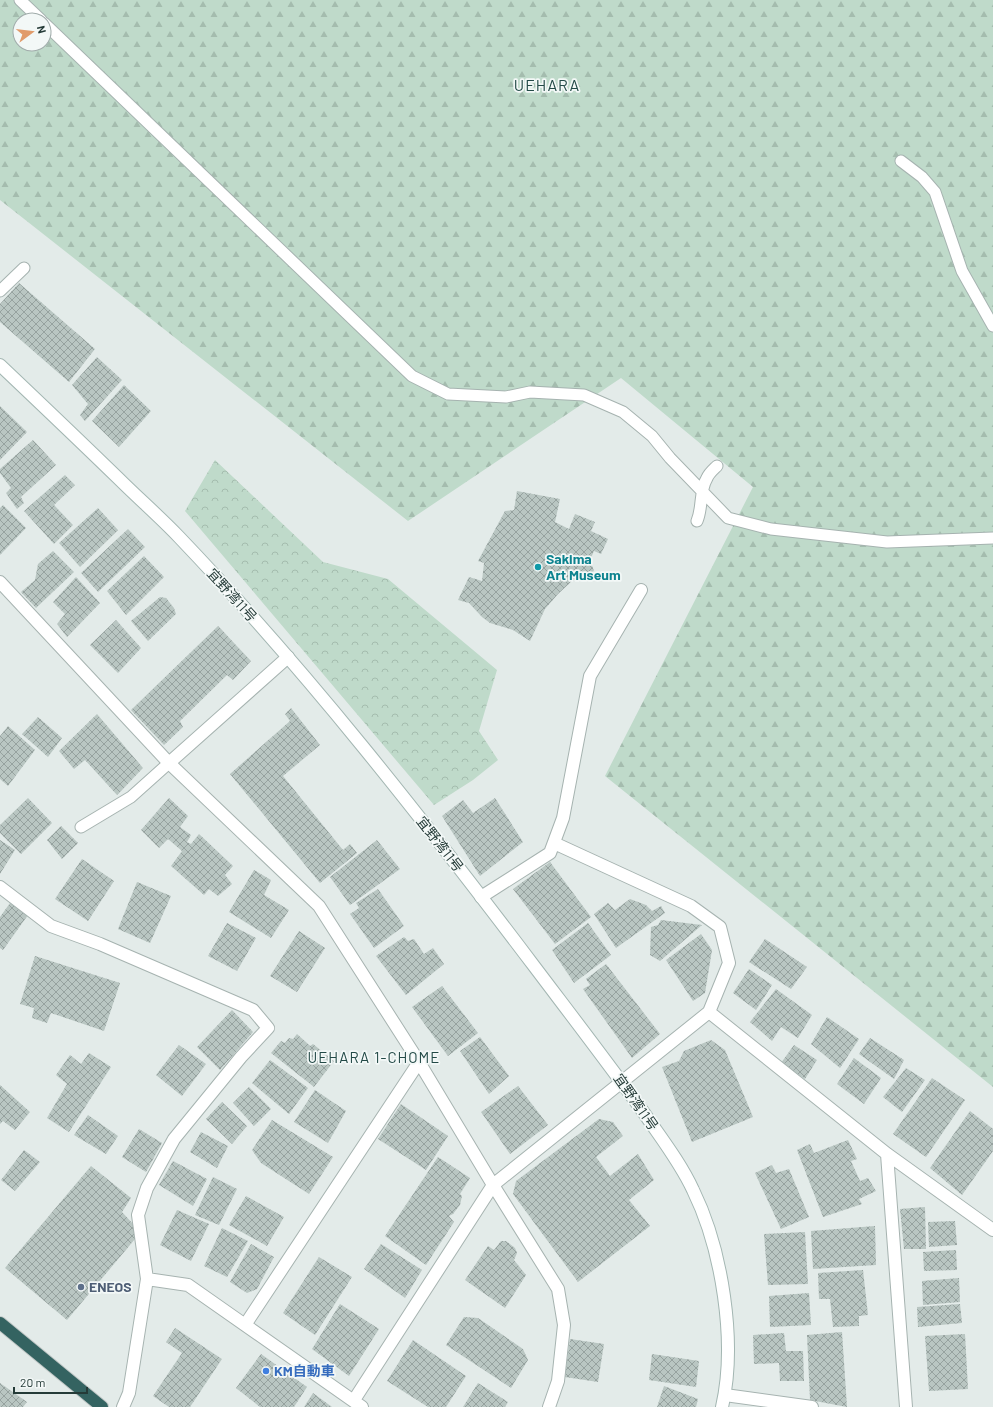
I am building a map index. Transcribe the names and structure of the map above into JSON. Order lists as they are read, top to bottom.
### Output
{
  "streets": {
    "street": ["宜野湾11号"]
  },
  "districts": ["UEHARA", "UEHARA 1-CHOME"],
  "places": ["Sakima Art Museum", "ENEOS", "KM自動車"],
  "scale_bar": "20 m",
  "north": "right"
}
